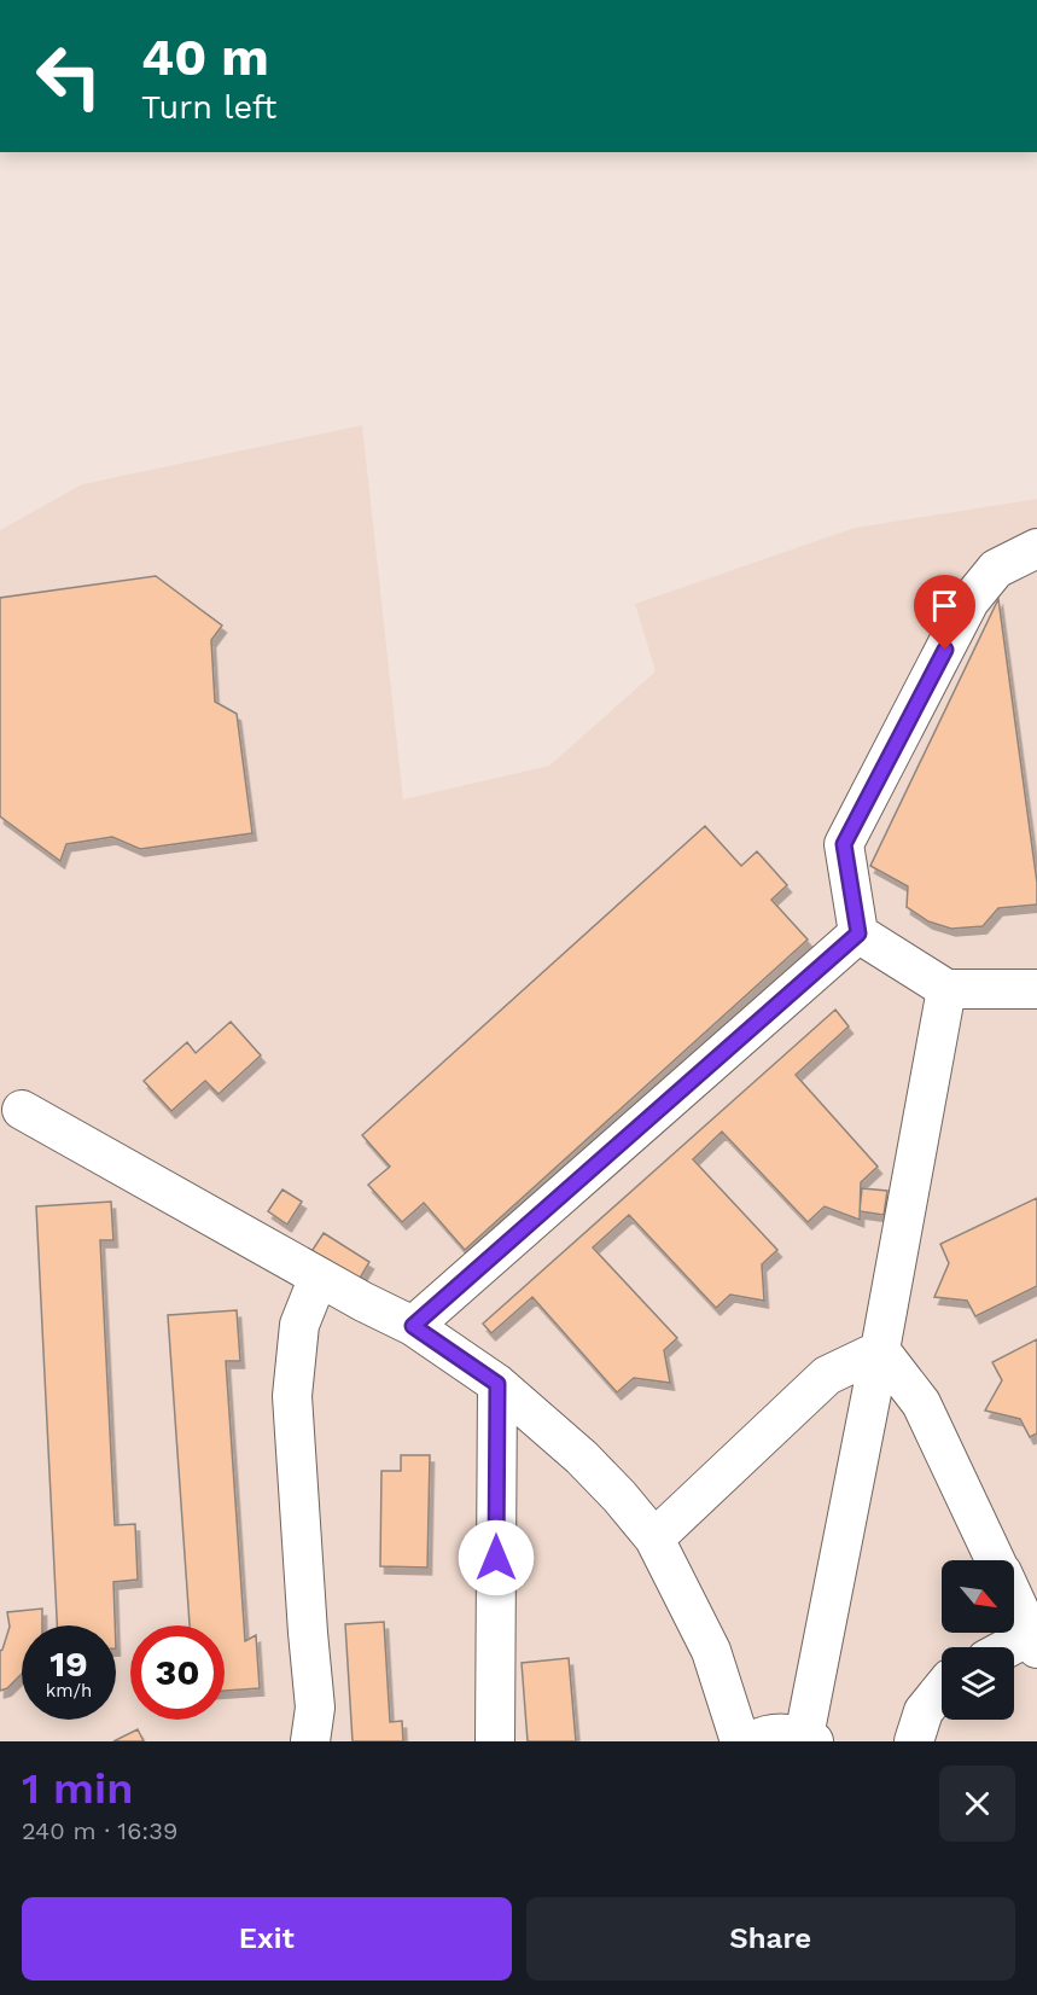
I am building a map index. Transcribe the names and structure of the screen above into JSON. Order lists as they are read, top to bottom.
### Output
{
  "north": "bottom right",
  "page": {
    "turn": ["40 m", "Turn left"],
    "speed": "19 km/h",
    "limit": "30",
    "heading": ["1 min", "240 m · 16:39"],
    "buttons": ["Exit", "Share"]
  }
}
